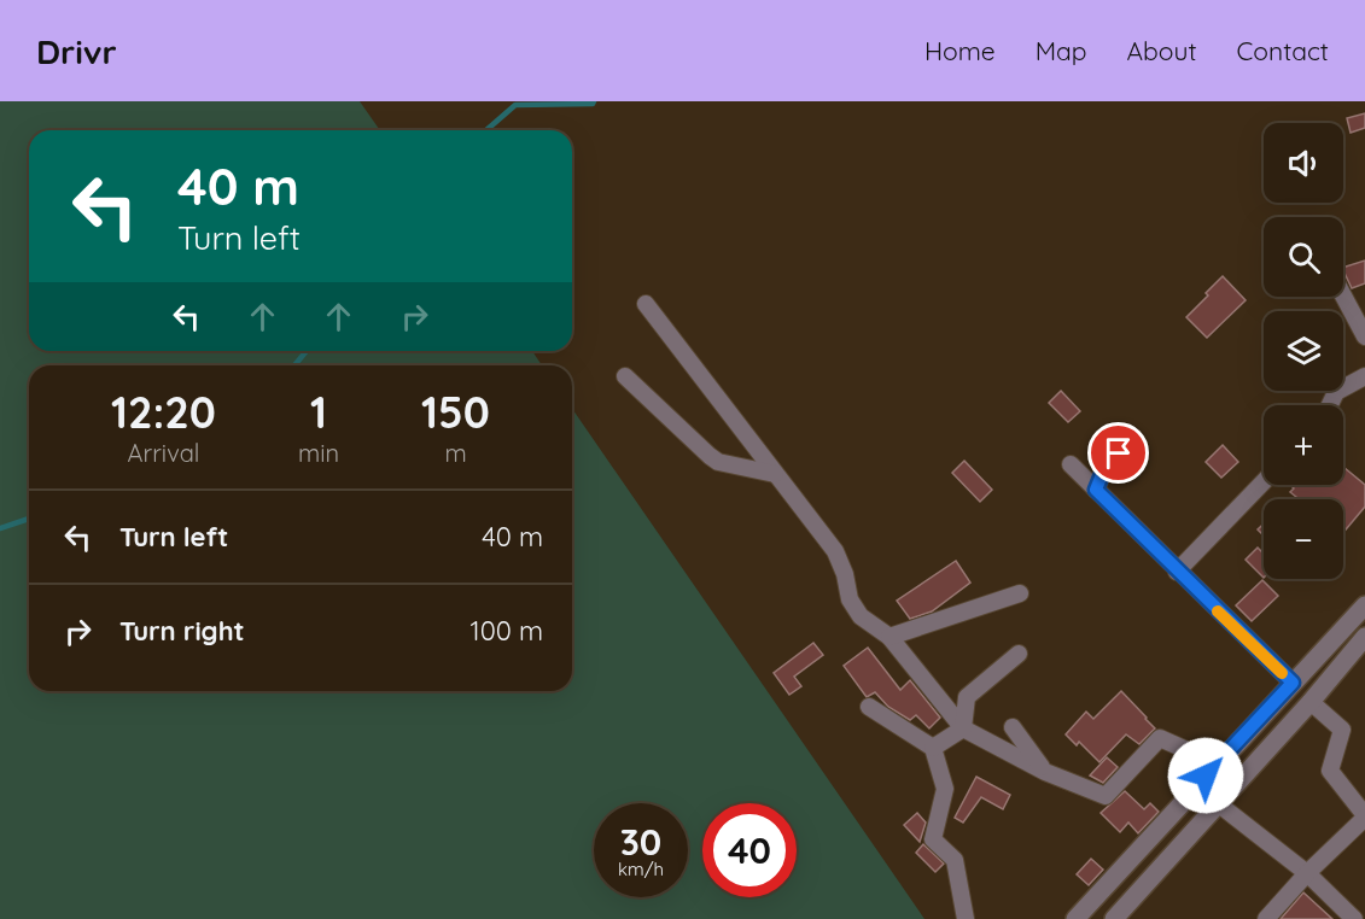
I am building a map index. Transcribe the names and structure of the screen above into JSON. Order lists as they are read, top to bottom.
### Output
{
  "page": {
    "header": "Drivr",
    "nav": [
      "Home",
      "Map",
      "About",
      "Contact"
    ],
    "map_buttons": ["+", "−"],
    "turn": ["40 m", "Turn left"],
    "eta": [
      "12:20",
      "Arrival",
      "1",
      "min",
      "150",
      "m"
    ],
    "list": [
      {
        "name": "Turn left",
        "value": "40 m"
      },
      {
        "name": "Turn right",
        "value": "100 m"
      }
    ],
    "speed": "30 km/h",
    "limit": "40"
  }
}
